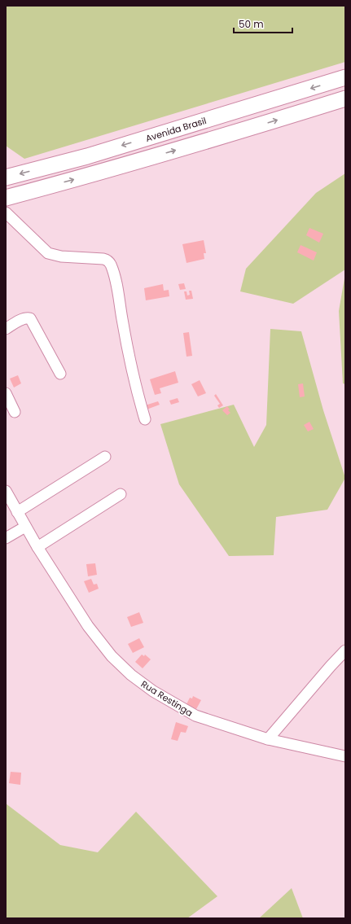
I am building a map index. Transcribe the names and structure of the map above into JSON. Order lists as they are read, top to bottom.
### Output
{
  "streets": {
    "highway": ["Avenida Brasil"],
    "street": ["Rua Restinga"]
  },
  "scale_bar": "50 m"
}
